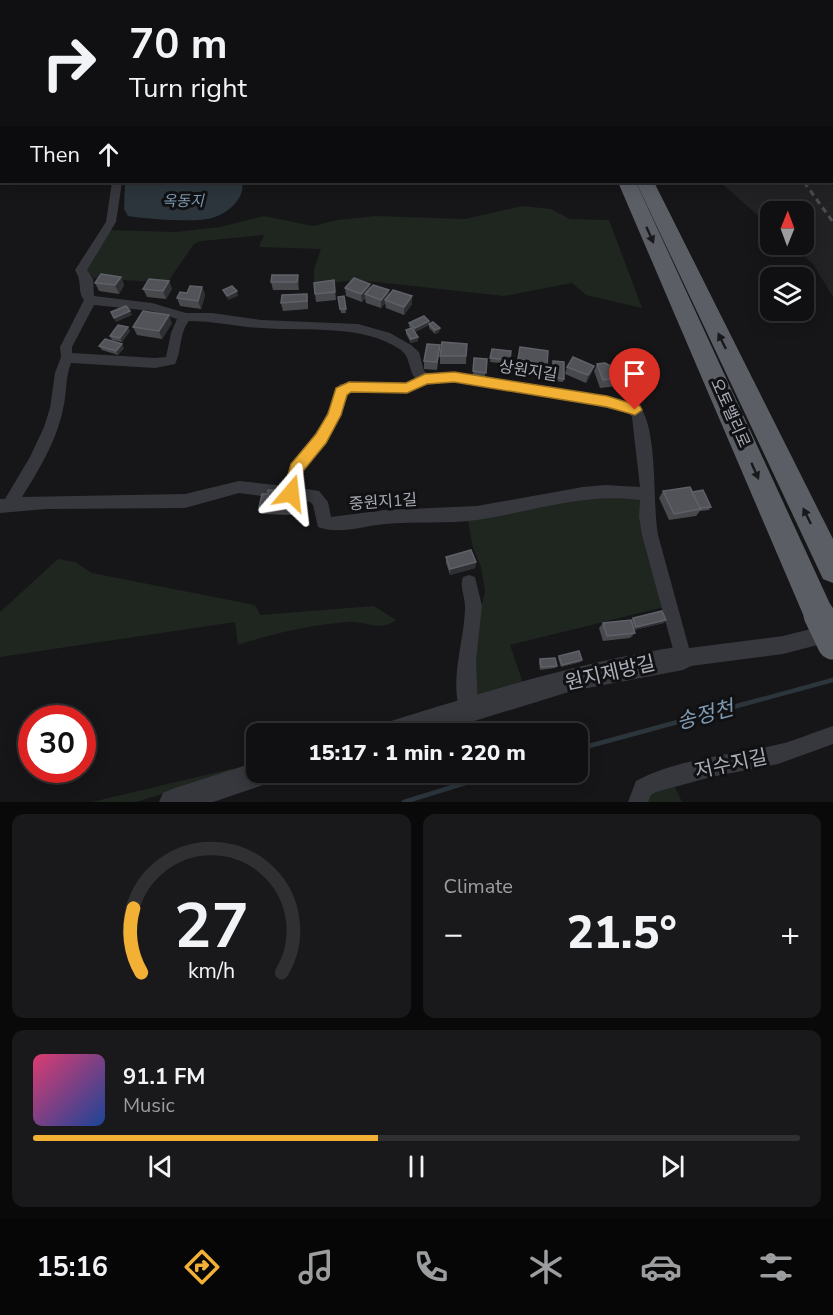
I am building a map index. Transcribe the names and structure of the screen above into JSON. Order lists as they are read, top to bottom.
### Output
{
  "streets": {
    "highway": ["오토밸리로"],
    "street": [
      "상원지길",
      "중원지1길",
      "원지제방길",
      "저수지길"
    ]
  },
  "crossings": [
    ["상원지길", "중원지1길"],
    ["상원지길", "원지제방길"],
    ["오토밸리로", "원지제방길"]
  ],
  "water": ["옥동지", "송정천"],
  "north": "top",
  "page": {
    "turn": ["70 m", "Turn right"],
    "then": "Then",
    "limit": "30",
    "trip": "15:17 · 1 min · 220 m",
    "tile": "Climate",
    "heat": ["−", "21.5°", "+"],
    "song": ["91.1 FM", "Music"],
    "tabs": "15:16",
    "gauge": ["27", "km/h"]
  }
}
